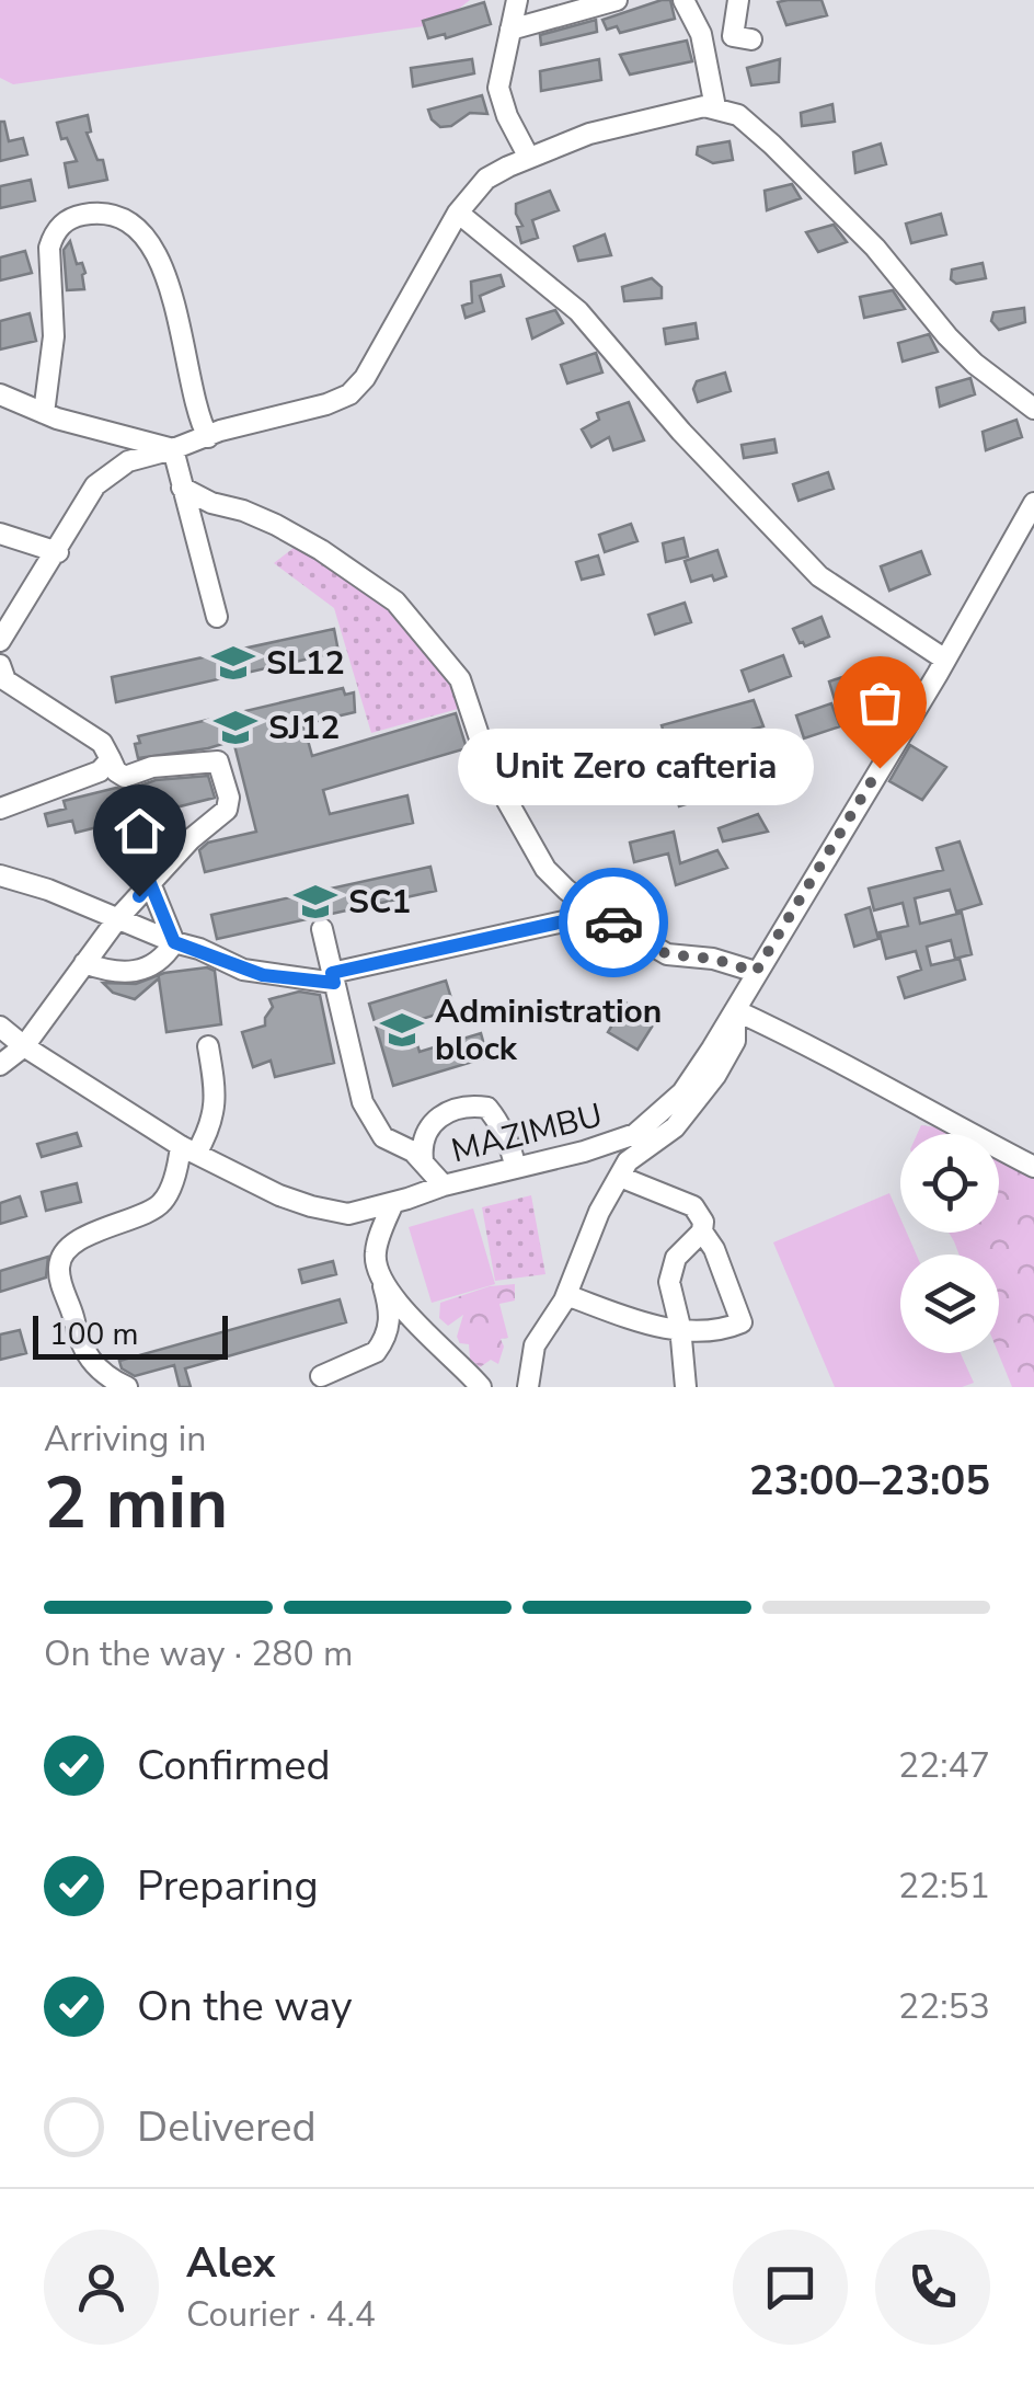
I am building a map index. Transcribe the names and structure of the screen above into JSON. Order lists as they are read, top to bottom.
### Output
{
  "streets": {
    "street": ["MAZIMBU"]
  },
  "places": {
    "school or university": [
      "SL12",
      "SJ12",
      "SC1",
      "Administration block"
    ],
    "other": ["Unit Zero cafteria"]
  },
  "scale_bar": "100 m",
  "page": {
    "bubble": "Unit Zero cafteria",
    "scale": "100 m",
    "heading": ["2 min", "Arriving in", "23:00–23:05"],
    "panel": ["Alex", "Courier · 4.4"],
    "bar": "On the way · 280 m",
    "list": [
      ["Confirmed", "22:47"],
      ["Preparing", "22:51"],
      ["On the way", "22:53"],
      "Delivered"
    ]
  }
}
